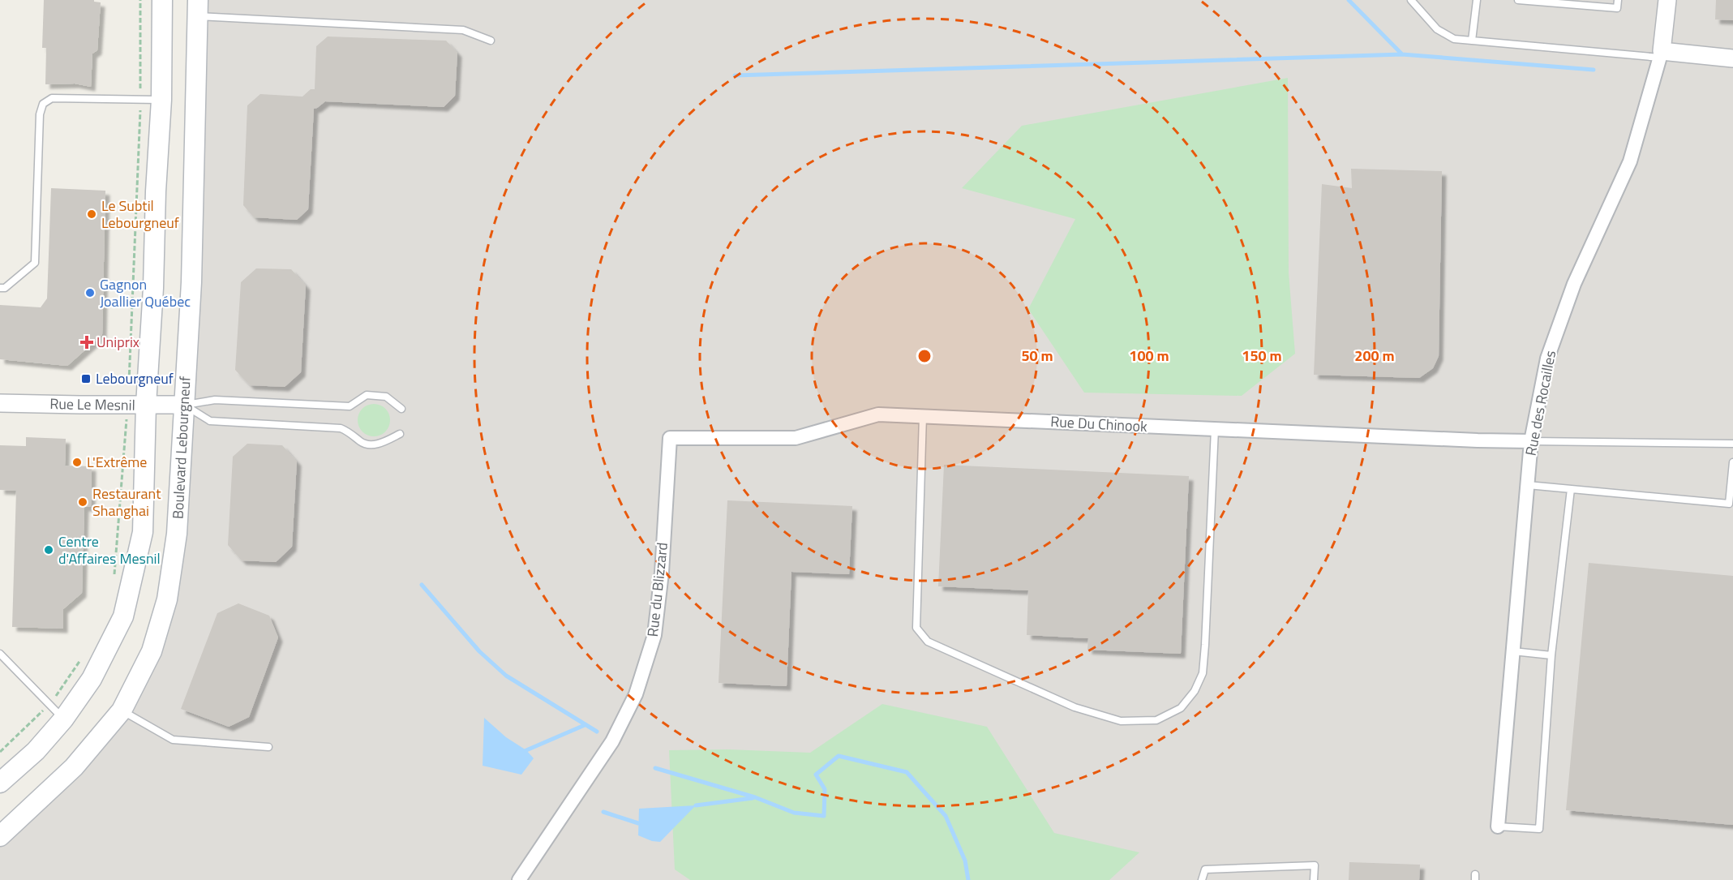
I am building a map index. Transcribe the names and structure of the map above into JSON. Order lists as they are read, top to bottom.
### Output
{
  "streets": {
    "main road": ["Boulevard Lebourgneuf"],
    "street": [
      "Rue des Rocailles",
      "Rue Le Mesnil",
      "Rue Du Chinook",
      "Rue du Blizzard"
    ]
  },
  "crossings": [
    ["Rue des Rocailles", "Rue Du Chinook"],
    ["Rue Le Mesnil", "Boulevard Lebourgneuf"],
    ["Rue Du Chinook", "Rue du Blizzard"]
  ],
  "places": {
    "other": [
      "Le Subtil Lebourgneuf",
      "Gagnon Joallier Québec",
      "L'Extrême",
      "Restaurant Shanghai",
      "Centre d'Affaires Mesnil"
    ],
    "health": ["Uniprix"],
    "transit": ["Lebourgneuf"]
  },
  "rings": [
    "50 m",
    "100 m",
    "150 m",
    "200 m"
  ]
}
